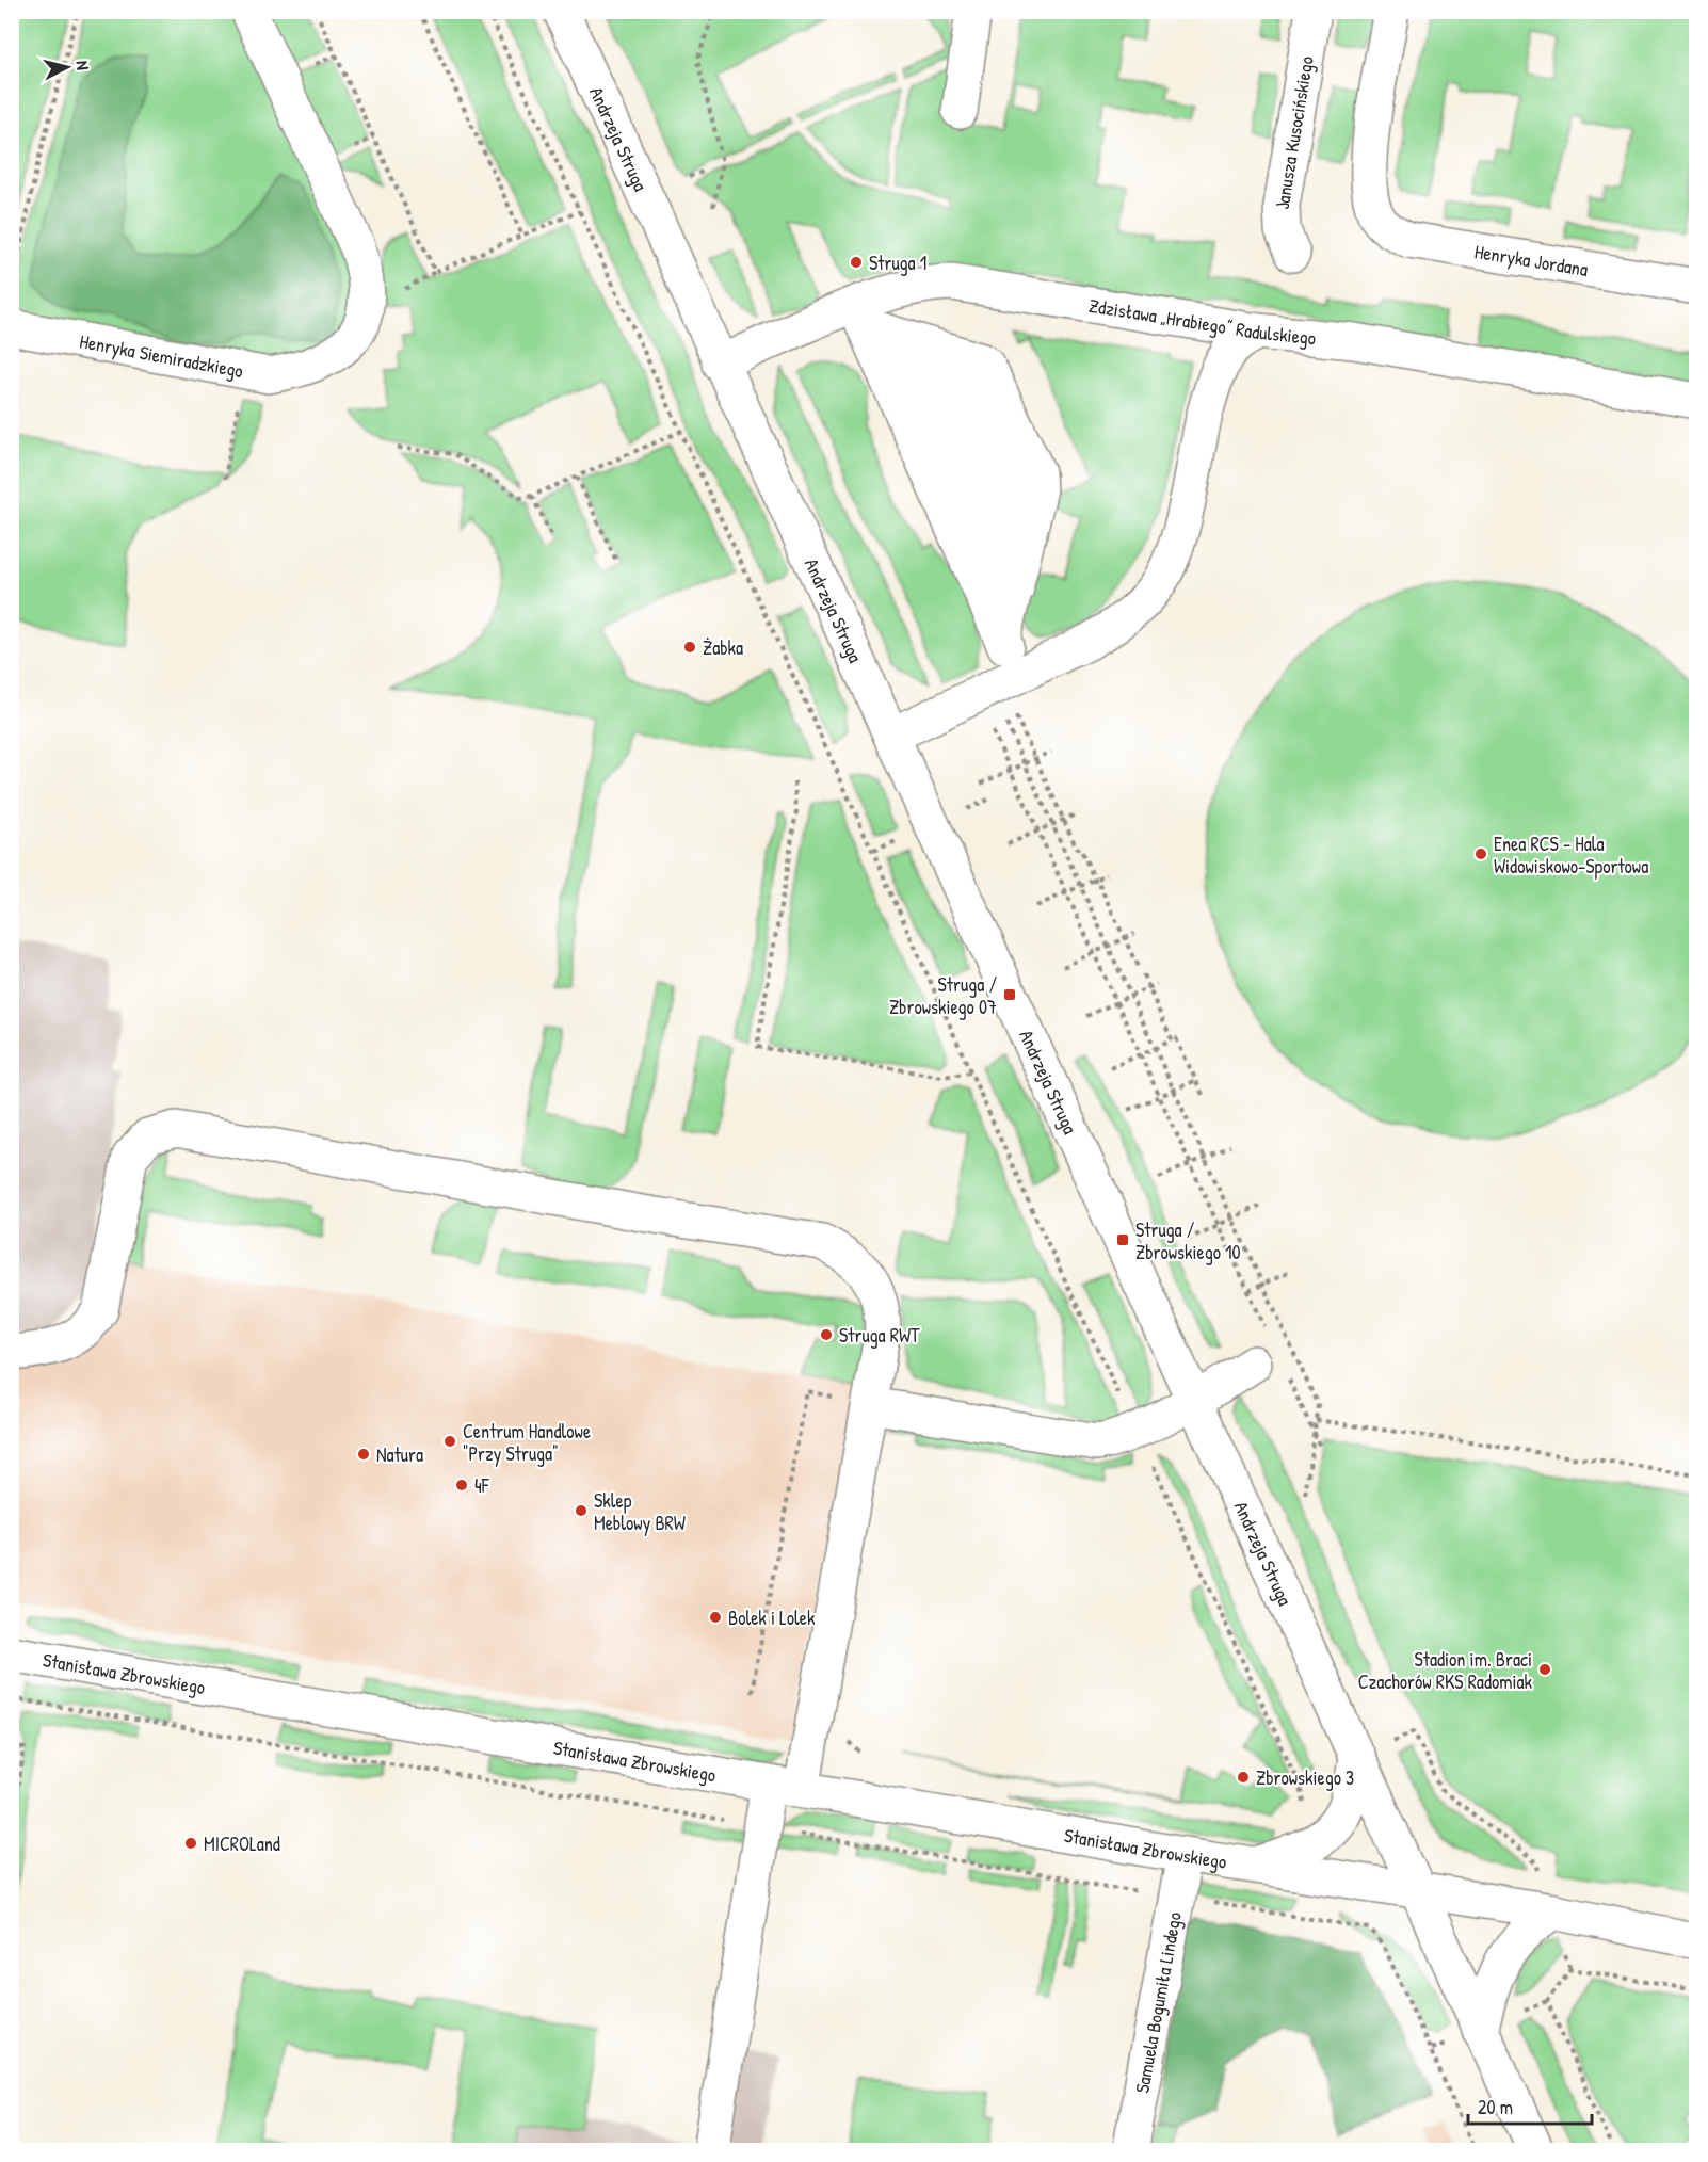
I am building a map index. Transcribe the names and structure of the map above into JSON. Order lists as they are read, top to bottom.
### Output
{
  "streets": {
    "street": [
      "Janusza Kusocińskiego",
      "Andrzeja Struga",
      "Henryka Jordana",
      "Zdzisława „Hrabiego” Radulskiego",
      "Henryka Siemiradzkiego",
      "Stanisława Zbrowskiego",
      "Samuela Bogumiła Lindego"
    ]
  },
  "crossings": [
    ["Andrzeja Struga", "Zdzisława „Hrabiego” Radulskiego"],
    ["Andrzeja Struga", "Stanisława Zbrowskiego"],
    ["Stanisława Zbrowskiego", "Samuela Bogumiła Lindego"]
  ],
  "places": {
    "other": [
      "Struga 1",
      "Żabka",
      "Enea RCS - Hala Widowiskowo-Sportowa",
      "Struga RWT",
      "Centrum Handlowe \"Przy Struga\"",
      "Natura",
      "4F",
      "Sklep Meblowy BRW",
      "Bolek i Lolek",
      "Stadion im. Braci Czachorów RKS Radomiak",
      "Zbrowskiego 3",
      "MICROLand"
    ],
    "transit": ["Struga / Zbrowskiego 07", "Struga / Zbrowskiego 10"]
  },
  "scale_bar": "20 m",
  "north": "right"
}
